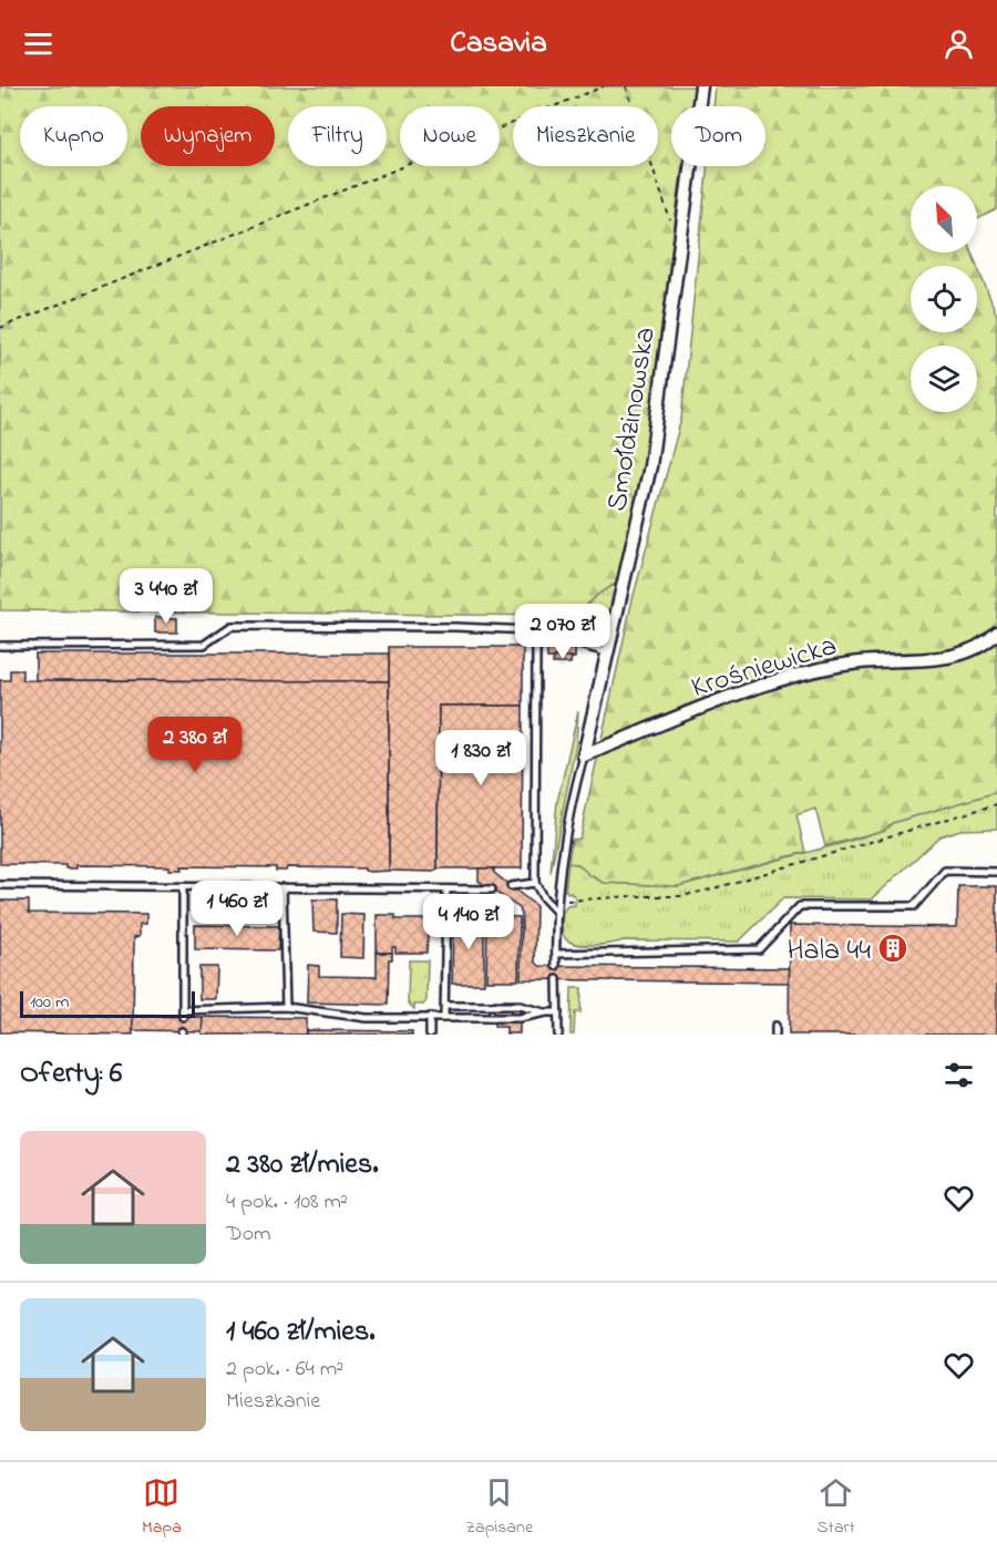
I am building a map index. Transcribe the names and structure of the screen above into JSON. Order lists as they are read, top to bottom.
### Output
{
  "streets": {
    "street": ["Smołdzinowska", "Krośniewicka"]
  },
  "crossings": [
    ["Smołdzinowska", "Krośniewicka"]
  ],
  "places": {
    "building": ["Hala 44"]
  },
  "scale_bar": "100 m",
  "north": "top left",
  "page": {
    "header": "Casavia",
    "chip": [
      "Kupno",
      "Wynajem",
      "Filtry",
      "Nowe",
      "Mieszkanie",
      "Dom"
    ],
    "price": [
      "3 440 zł",
      "2 070 zł",
      "2 380 zł",
      "1 830 zł",
      "1 460 zł",
      "4 140 zł"
    ],
    "scale": "100 m",
    "heading": "Oferty: 6",
    "list": [
      {
        "name": "2 380 zł/mies.",
        "note": "4 pok. · 108 m² · Dom"
      },
      {
        "name": "1 460 zł/mies.",
        "note": "2 pok. · 64 m² · Mieszkanie"
      }
    ],
    "tabs": ["Mapa", "Zapisane", "Start"]
  }
}
